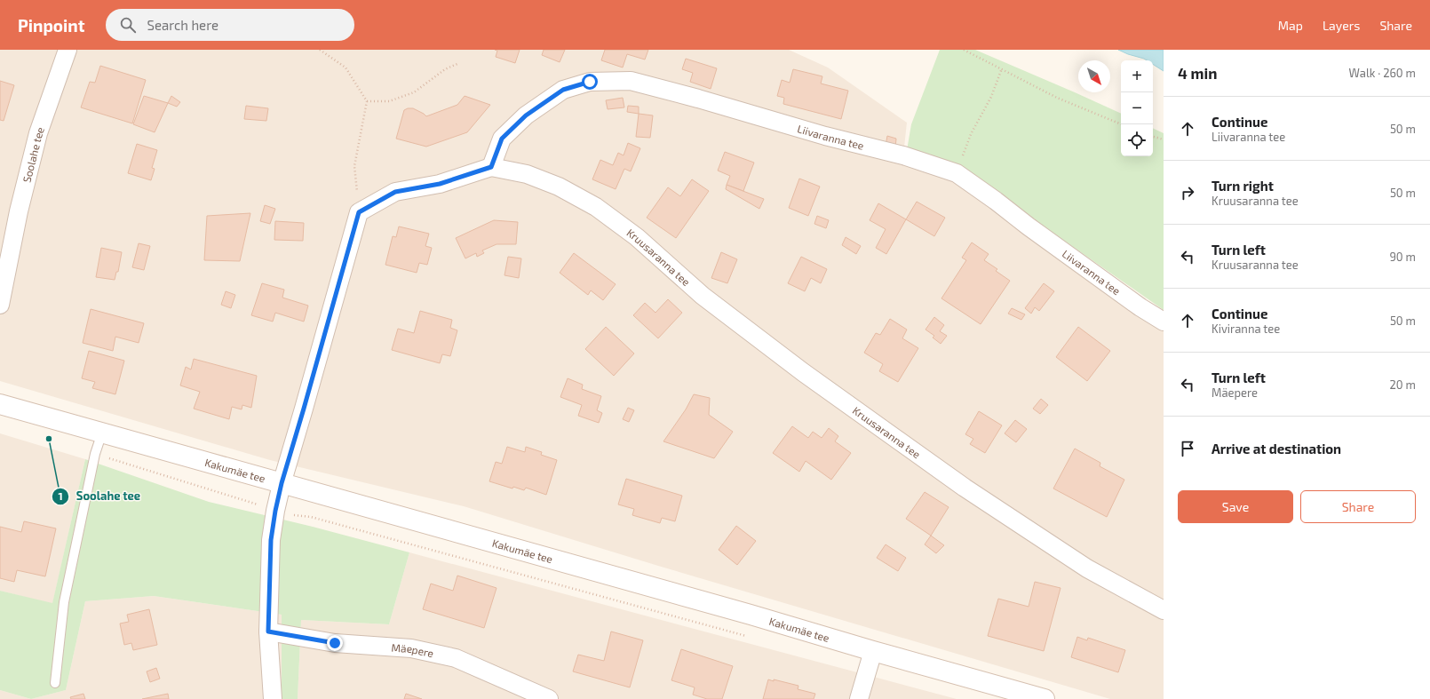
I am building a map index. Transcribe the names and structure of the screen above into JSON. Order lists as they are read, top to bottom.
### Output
{
  "streets": {
    "street": [
      "Liivaranna tee",
      "Soolahe tee",
      "Kruusaranna tee",
      "Kakumäe tee",
      "Mäepere"
    ]
  },
  "crossings": [
    ["Liivaranna tee", "Kruusaranna tee"]
  ],
  "places": ["Soolahe tee"],
  "north": "bottom right",
  "page": {
    "header": "Pinpoint",
    "search": "Search here",
    "nav": ["Map", "Layers", "Share"],
    "heading": ["4 min", "Walk · 260 m"],
    "map_buttons": ["+", "−"],
    "list": [
      ["Continue", "Liivaranna tee", "50 m"],
      ["Turn right", "Kruusaranna tee", "50 m"],
      ["Turn left", "Kruusaranna tee", "90 m"],
      ["Continue", "Kiviranna tee", "50 m"],
      ["Turn left", "Mäepere", "20 m"],
      "Arrive at destination"
    ],
    "buttons": ["Save", "Share"]
  }
}
